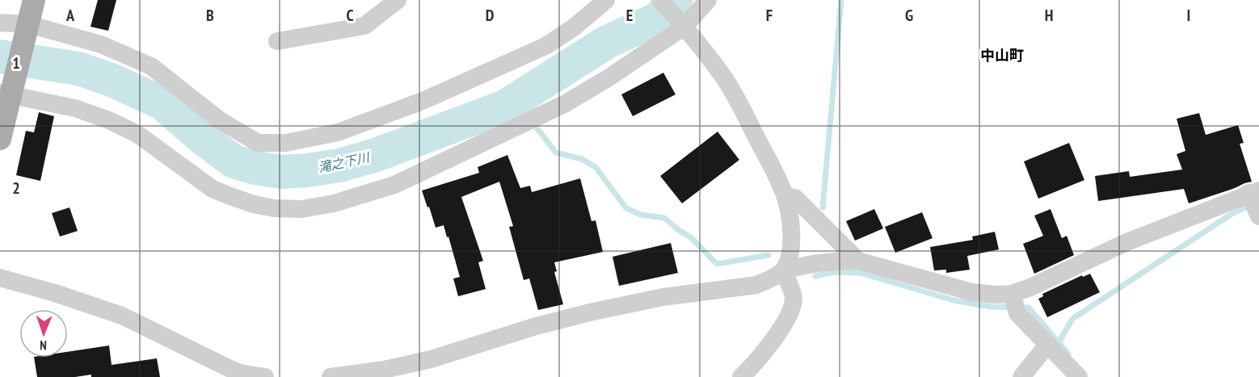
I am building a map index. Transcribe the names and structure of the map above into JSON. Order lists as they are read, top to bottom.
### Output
{
  "districts": ["中山町"],
  "water": ["滝之下川"],
  "north": "bottom",
  "grid": {
    "columns": [
      "A",
      "B",
      "C",
      "D",
      "E",
      "F",
      "G",
      "H",
      "I"
    ],
    "rows": ["1", "2"]
  }
}
